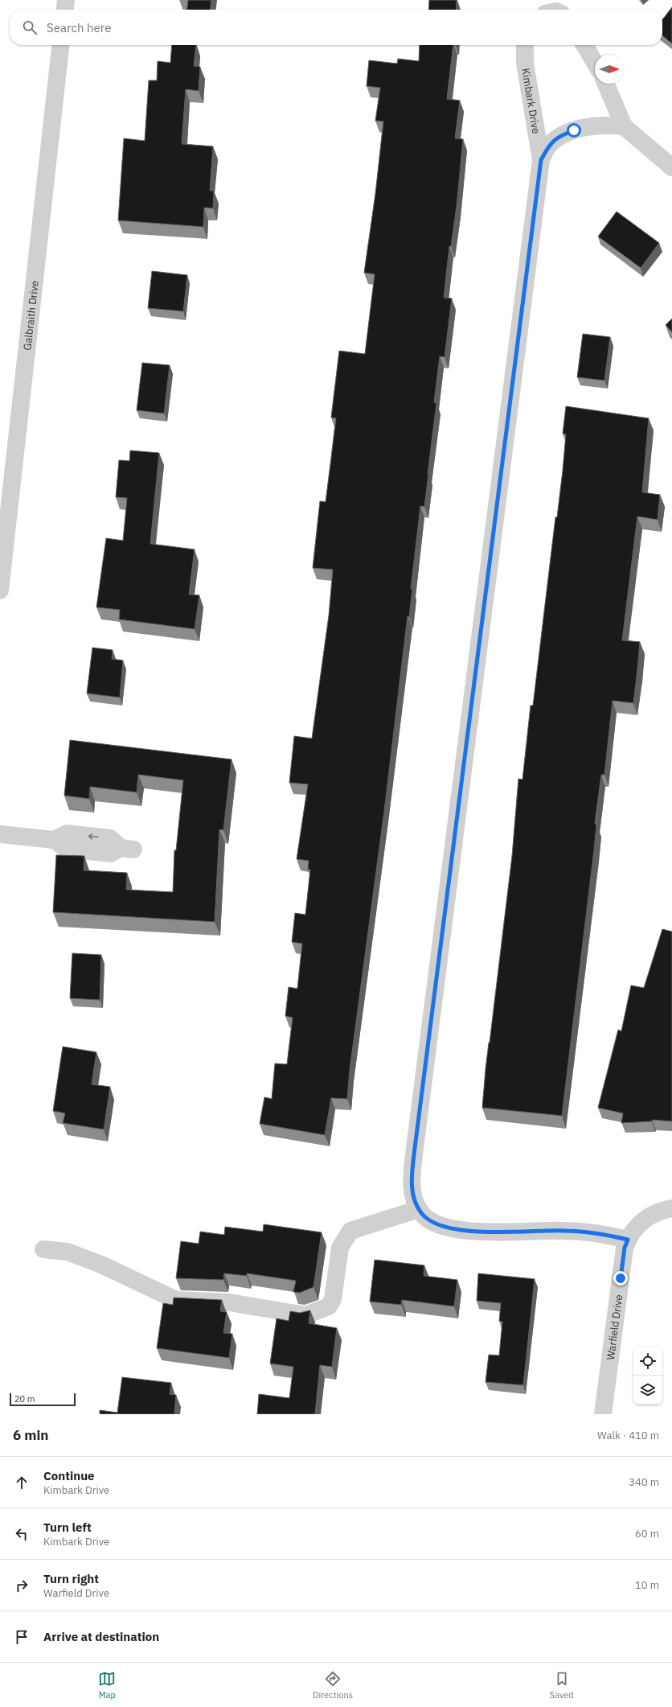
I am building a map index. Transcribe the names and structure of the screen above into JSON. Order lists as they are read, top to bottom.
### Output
{
  "streets": {
    "street": ["Kimbark Drive", "Galbraith Drive", "Warfield Drive"]
  },
  "crossings": [
    ["Kimbark Drive", "Warfield Drive"]
  ],
  "scale_bar": "20 m",
  "north": "right",
  "page": {
    "search": "Search here",
    "scale": "20 m",
    "heading": ["6 min", "Walk · 410 m"],
    "list": [
      ["Continue", "Kimbark Drive", "340 m"],
      ["Turn left", "Kimbark Drive", "60 m"],
      ["Turn right", "Warfield Drive", "10 m"],
      "Arrive at destination"
    ],
    "nav": ["Map", "Directions", "Saved"]
  }
}
